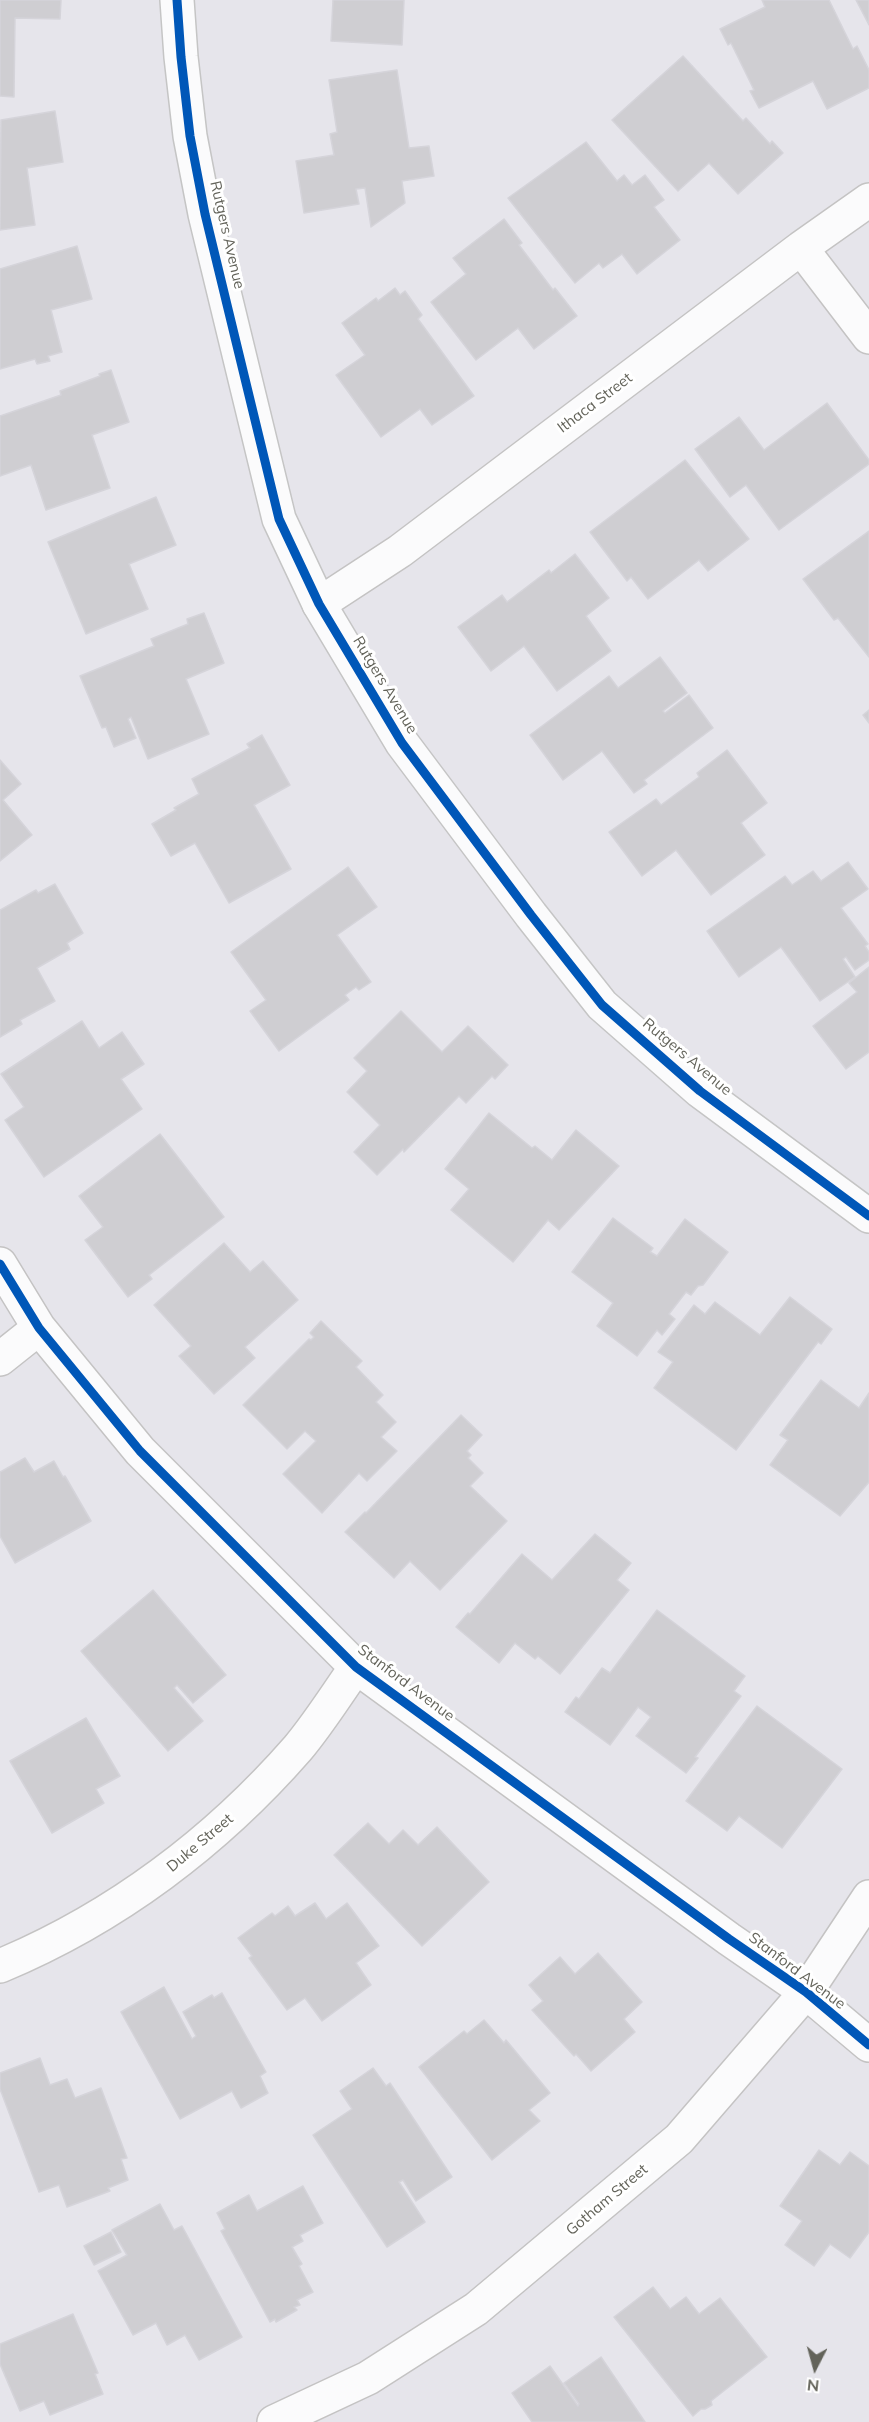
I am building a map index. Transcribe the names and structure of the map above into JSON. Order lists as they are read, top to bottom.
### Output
{
  "streets": {
    "street": [
      "Rutgers Avenue",
      "Ithaca Street",
      "Stanford Avenue",
      "Duke Street",
      "Gotham Street"
    ]
  },
  "crossings": [
    ["Rutgers Avenue", "Ithaca Street"],
    ["Stanford Avenue", "Duke Street"],
    ["Stanford Avenue", "Gotham Street"]
  ],
  "north": "bottom"
}
